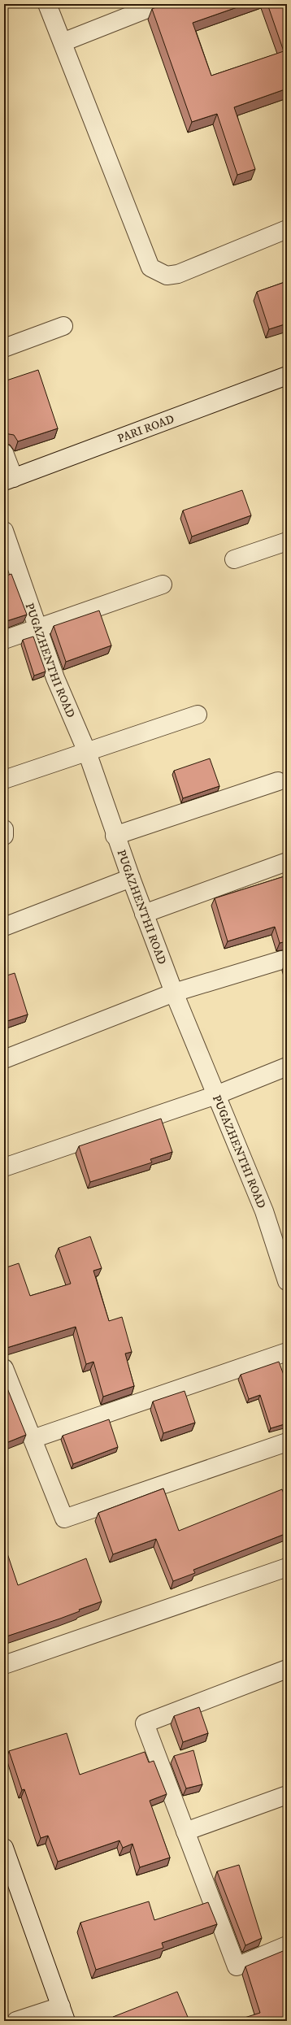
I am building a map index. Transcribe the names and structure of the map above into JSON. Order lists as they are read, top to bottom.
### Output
{
  "streets": {
    "street": ["PARI ROAD", "PUGAZHENTHI ROAD"]
  }
}
